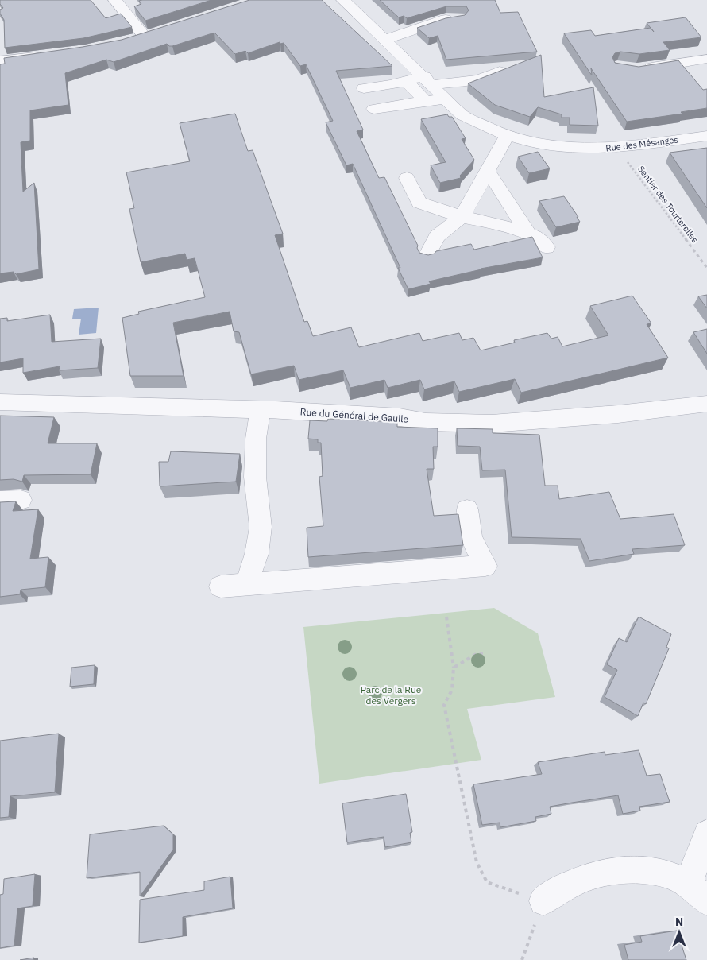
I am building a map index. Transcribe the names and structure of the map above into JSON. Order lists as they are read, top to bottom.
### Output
{
  "streets": {
    "street": ["Rue des Mésanges", "Rue du Général de Gaulle"],
    "path": ["Sentier des Tourterelles"]
  },
  "crossings": [
    ["Rue des Mésanges", "Sentier des Tourterelles"]
  ],
  "parks": ["Parc de la Rue des Vergers"],
  "north": "top"
}
